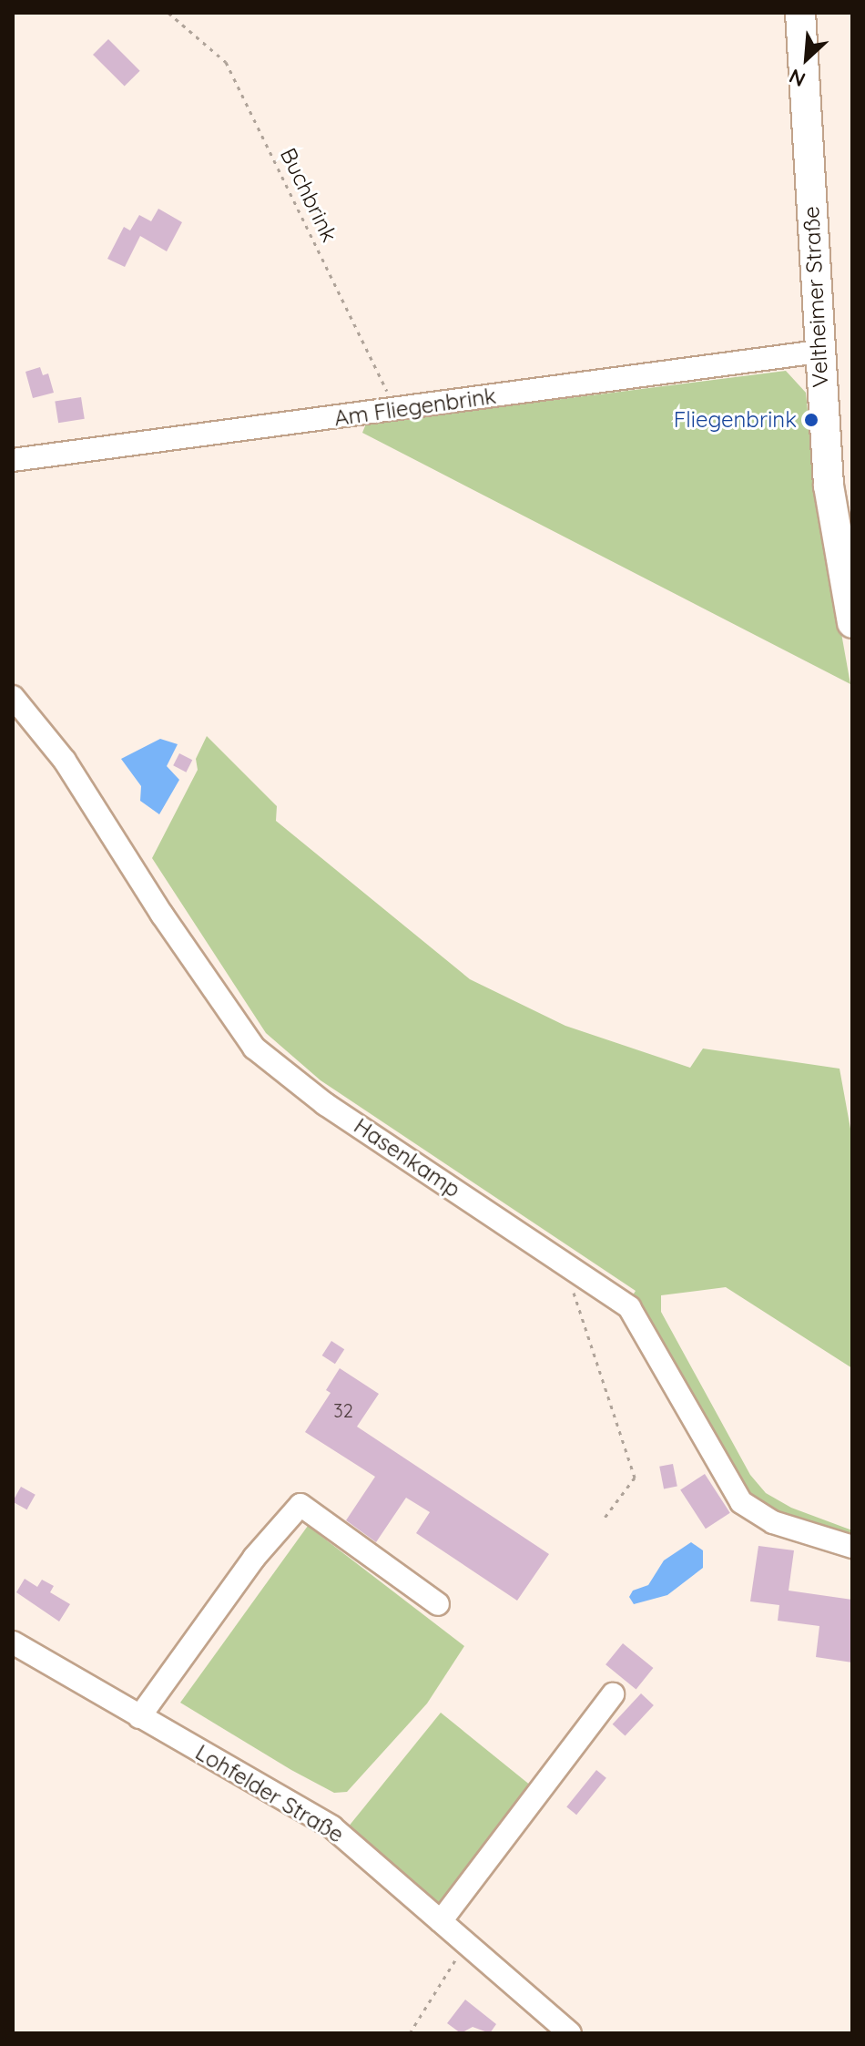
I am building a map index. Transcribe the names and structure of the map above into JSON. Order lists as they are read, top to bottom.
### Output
{
  "streets": {
    "main road": ["Veltheimer Straße"],
    "street": ["Am Fliegenbrink", "Hasenkamp", "Lohfelder Straße"],
    "path": ["Buchbrink"]
  },
  "crossings": [
    ["Buchbrink", "Am Fliegenbrink"],
    ["Veltheimer Straße", "Am Fliegenbrink"]
  ],
  "places": ["Fliegenbrink"],
  "house_numbers": ["32"],
  "north": "bottom left"
}
